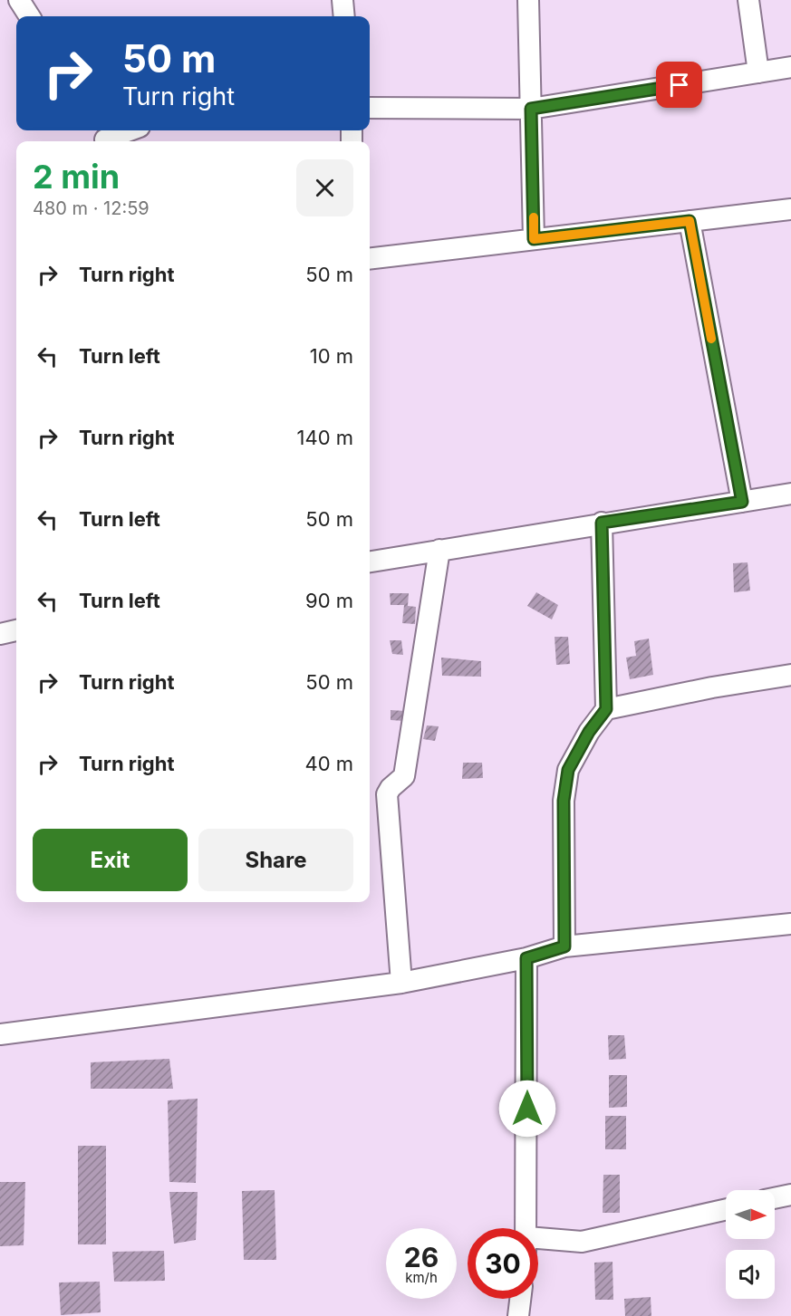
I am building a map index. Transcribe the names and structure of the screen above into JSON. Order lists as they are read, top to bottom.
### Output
{
  "north": "right",
  "page": {
    "turn": ["50 m", "Turn right"],
    "heading": ["2 min", "480 m · 12:59"],
    "list": [
      {
        "name": "Turn right",
        "value": "50 m"
      },
      {
        "name": "Turn left",
        "value": "10 m"
      },
      {
        "name": "Turn right",
        "value": "140 m"
      },
      {
        "name": "Turn left",
        "value": "50 m"
      },
      {
        "name": "Turn left",
        "value": "90 m"
      },
      {
        "name": "Turn right",
        "value": "50 m"
      },
      {
        "name": "Turn right",
        "value": "40 m"
      }
    ],
    "buttons": ["Exit", "Share"],
    "speed": "26 km/h",
    "limit": "30"
  }
}
